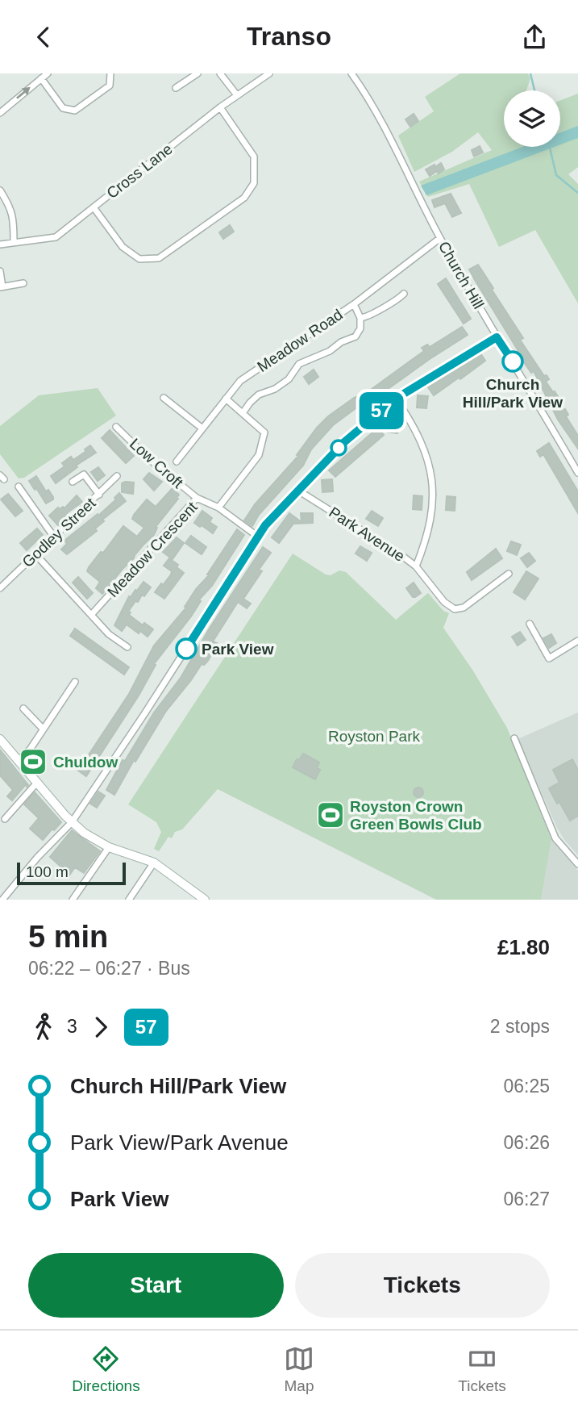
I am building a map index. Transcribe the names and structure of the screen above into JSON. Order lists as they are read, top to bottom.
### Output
{
  "streets": {
    "street": [
      "Cross Lane",
      "Church Hill",
      "Meadow Road",
      "Low Croft",
      "Godley Street",
      "Park Avenue",
      "Meadow Crescent"
    ]
  },
  "crossings": [
    ["Church Hill", "Meadow Road"],
    ["Meadow Road", "Meadow Crescent"],
    ["Low Croft", "Meadow Crescent"]
  ],
  "parks": ["Royston Park"],
  "places": {
    "other": ["Church Hill/Park View", "Park View"],
    "sports": ["Chuldow", "Royston Crown Green Bowls Club"]
  },
  "lines": ["bus line 57"],
  "scale_bar": "100 m",
  "page": {
    "header": "Transo",
    "on_map": "57",
    "scale": "100 m",
    "heading": ["5 min", "06:22 – 06:27 · Bus", "£1.80"],
    "legs": ["3", "57", "2 stops"],
    "list": [
      {
        "name": "Church Hill/Park View",
        "value": "06:25"
      },
      {
        "name": "Park View/Park Avenue",
        "value": "06:26"
      },
      {
        "name": "Park View",
        "value": "06:27"
      }
    ],
    "buttons": ["Start", "Tickets"],
    "tabs": ["Directions", "Map", "Tickets"]
  }
}
